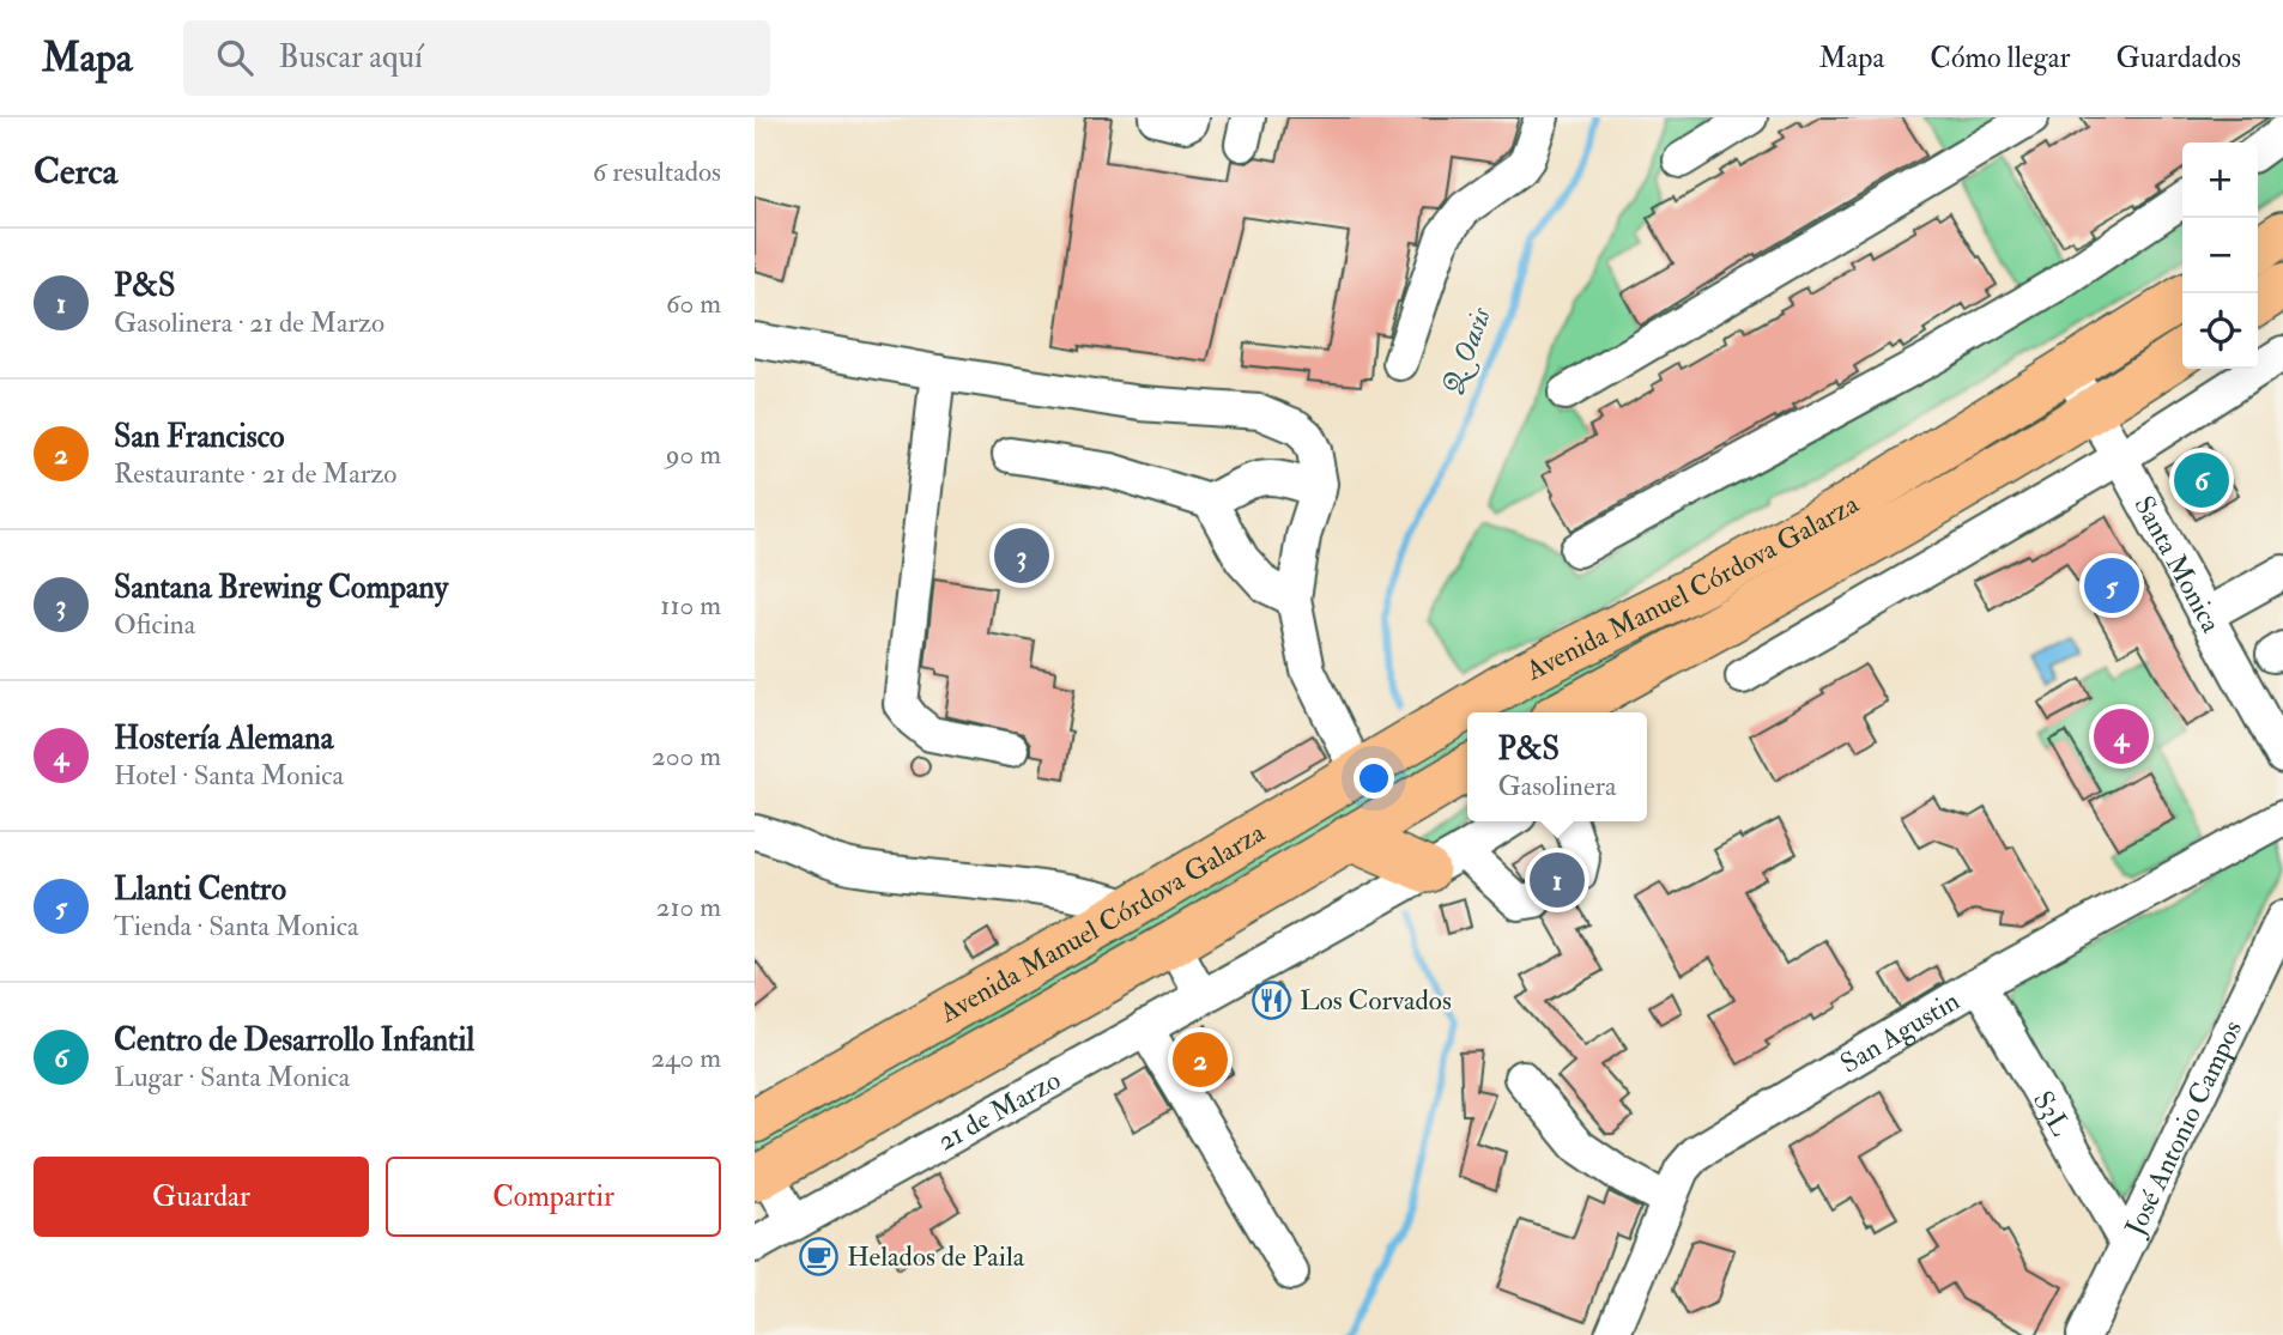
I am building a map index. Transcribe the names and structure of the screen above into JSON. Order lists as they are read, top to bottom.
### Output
{
  "streets": {
    "main road": ["Avenida Manuel Córdova Galarza"],
    "street": [
      "Santa Monica",
      "San Agustin",
      "21 de Marzo",
      "S3L",
      "José Antonio Campos"
    ]
  },
  "crossings": [
    ["Santa Monica", "Avenida Manuel Córdova Galarza"],
    ["San Agustin", "S3L"],
    ["S3L", "José Antonio Campos"]
  ],
  "water": ["Q. Oasis"],
  "places": {
    "restaurant": ["Los Corvados"],
    "cafe": ["Helados de Paila"]
  },
  "page": {
    "header": "Mapa",
    "search": "Buscar aquí",
    "nav": ["Mapa", "Cómo llegar", "Guardados"],
    "heading": ["Cerca", "6 resultados"],
    "map_buttons": ["+", "−"],
    "list": [
      {
        "mark": "1",
        "name": "P&S",
        "note": "Gasolinera · 21 de Marzo",
        "value": "60 m"
      },
      {
        "mark": "2",
        "name": "San Francisco",
        "note": "Restaurante · 21 de Marzo",
        "value": "90 m"
      },
      {
        "mark": "3",
        "name": "Santana Brewing Company",
        "note": "Oficina",
        "value": "110 m"
      },
      {
        "mark": "4",
        "name": "Hostería Alemana",
        "note": "Hotel · Santa Monica",
        "value": "200 m"
      },
      {
        "mark": "5",
        "name": "Llanti Centro",
        "note": "Tienda · Santa Monica",
        "value": "210 m"
      },
      {
        "mark": "6",
        "name": "Centro de Desarrollo Infantil",
        "note": "Lugar · Santa Monica",
        "value": "240 m"
      }
    ],
    "pins": [
      "6",
      "3",
      "5",
      "4",
      "1",
      "2"
    ],
    "popup": ["P&S", "Gasolinera"],
    "buttons": ["Guardar", "Compartir"]
  }
}
